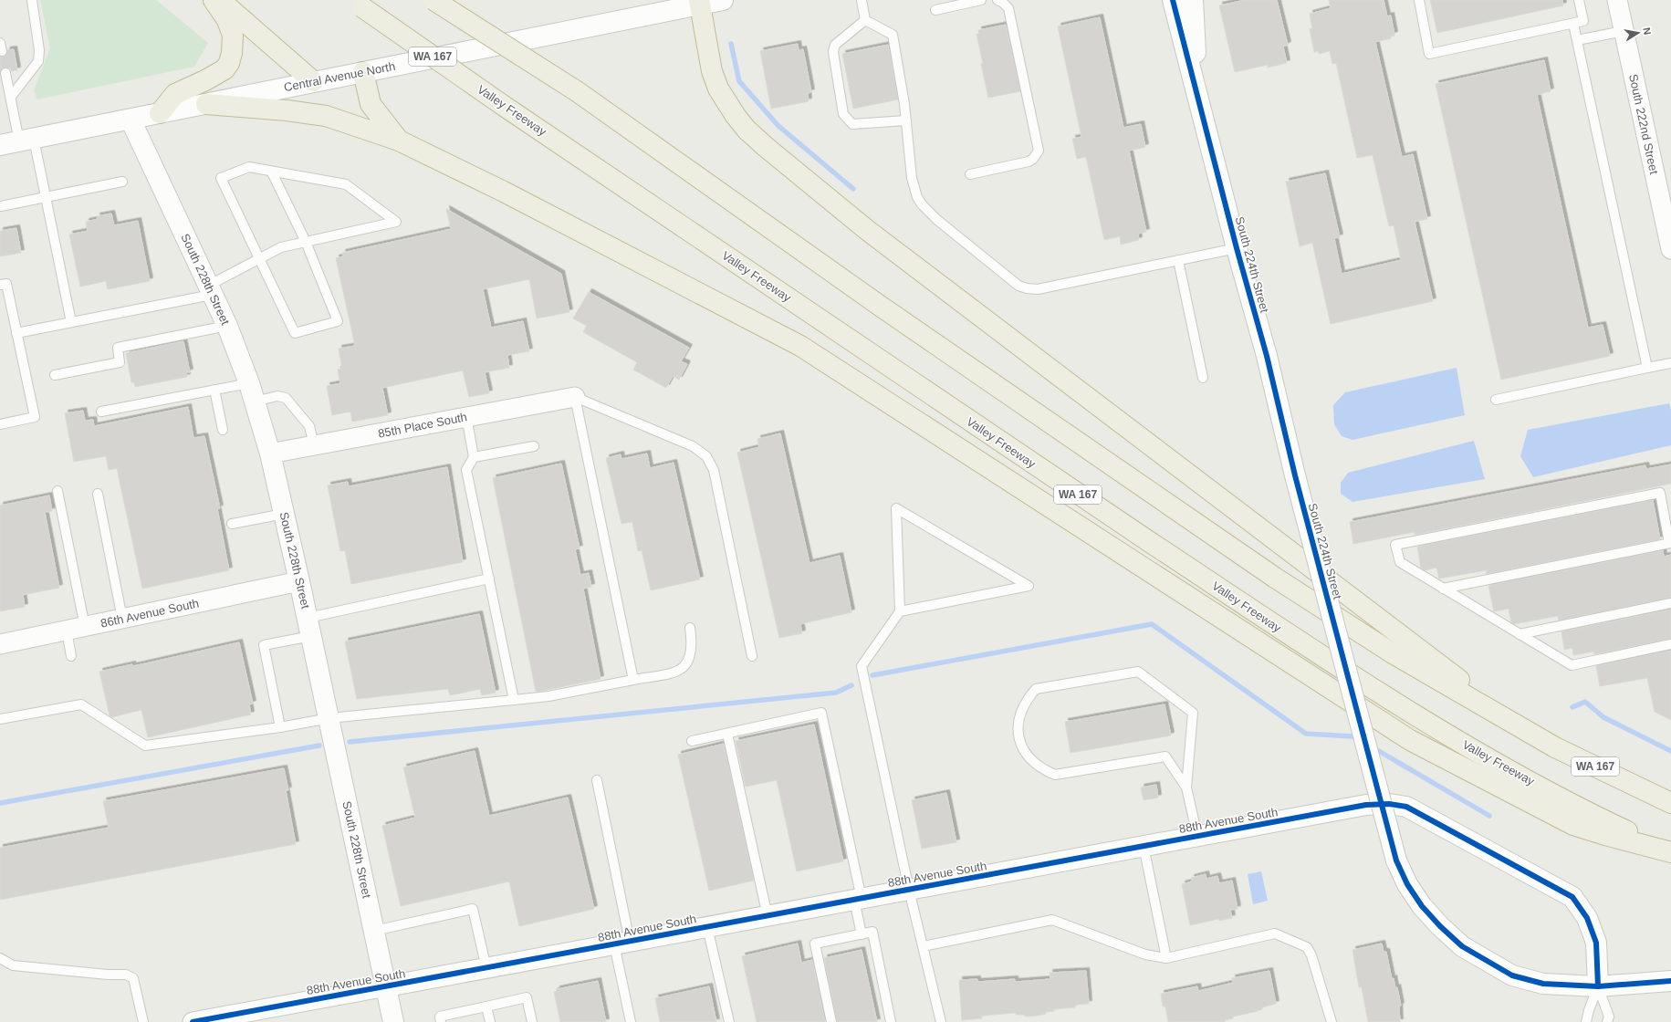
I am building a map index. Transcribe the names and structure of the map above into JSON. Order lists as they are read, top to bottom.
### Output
{
  "streets": {
    "highway": ["WA 167", "Valley Freeway"],
    "street": [
      "Central Avenue North",
      "South 222nd Street",
      "South 224th Street",
      "South 228th Street",
      "85th Place South",
      "86th Avenue South",
      "88th Avenue South"
    ]
  },
  "crossings": [
    ["Central Avenue North", "South 228th Street"],
    ["South 224th Street", "88th Avenue South"],
    ["South 228th Street", "85th Place South"],
    ["South 228th Street", "86th Avenue South"],
    ["South 228th Street", "88th Avenue South"]
  ],
  "north": "right"
}
